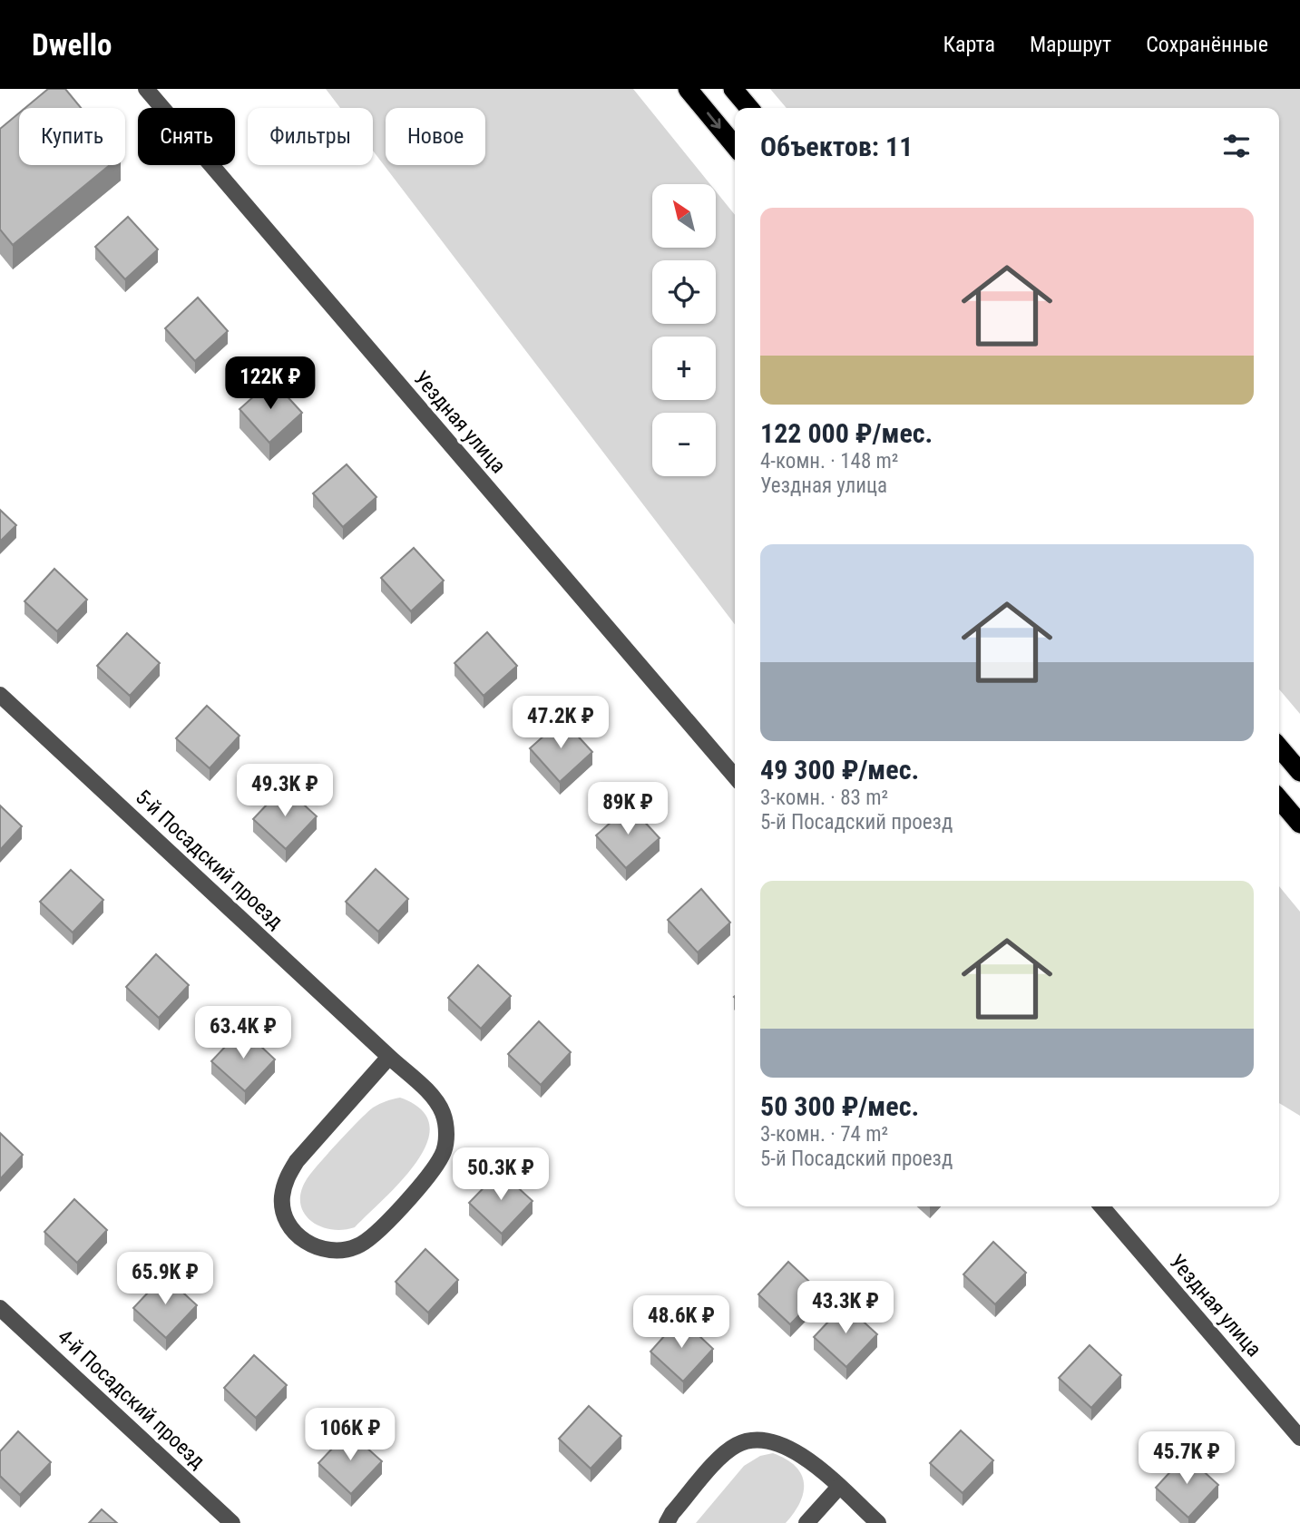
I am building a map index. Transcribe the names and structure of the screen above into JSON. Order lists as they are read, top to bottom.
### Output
{
  "streets": {
    "street": ["Уездная улица", "5-й Посадский проезд", "4-й Посадский проезд"]
  },
  "north": "top left",
  "page": {
    "header": "Dwello",
    "nav": ["Карта", "Маршрут", "Сохранённые"],
    "chip": [
      "Купить",
      "Снять",
      "Фильтры",
      "Новое"
    ],
    "heading": "Объектов: 11",
    "map_buttons": ["+", "−"],
    "list": [
      {
        "name": "122 000 ₽/мес.",
        "note": "4-комн. · 148 m² · Уездная улица"
      },
      {
        "name": "49 300 ₽/мес.",
        "note": "3-комн. · 83 m² · 5-й Посадский проезд"
      },
      {
        "name": "50 300 ₽/мес.",
        "note": "3-комн. · 74 m² · 5-й Посадский проезд"
      }
    ],
    "price": [
      "122K ₽",
      "47.2K ₽",
      "49.3K ₽",
      "89K ₽",
      "63.4K ₽",
      "50.3K ₽",
      "65.9K ₽",
      "43.3K ₽",
      "48.6K ₽",
      "106K ₽",
      "45.7K ₽"
    ]
  }
}
